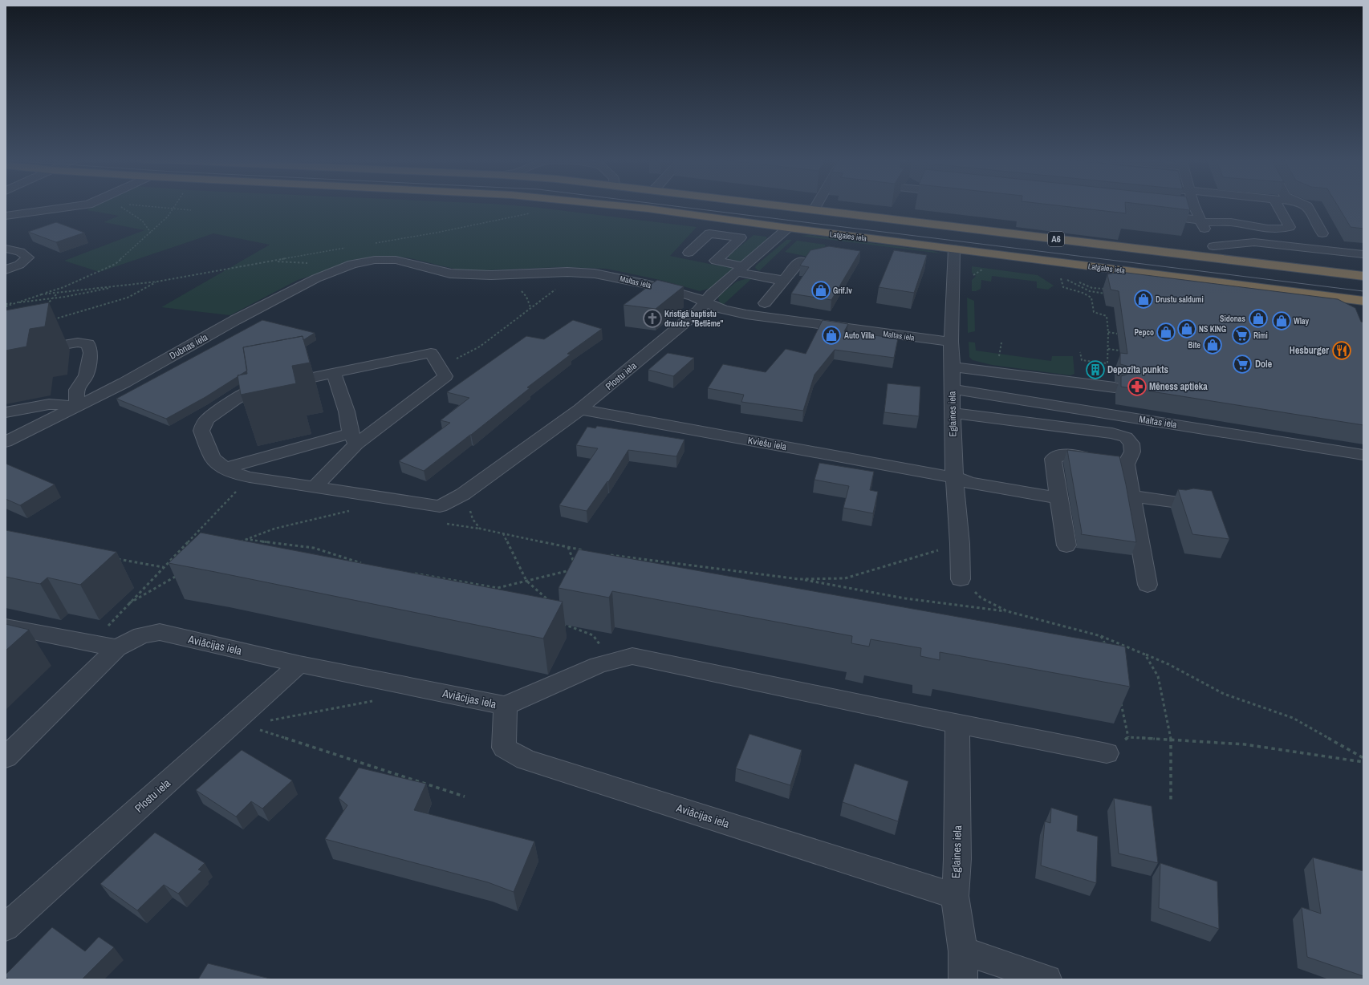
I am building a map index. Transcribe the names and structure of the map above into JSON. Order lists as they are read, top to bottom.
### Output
{
  "streets": {
    "highway": ["Latgales iela", "A6"],
    "street": [
      "Maltas iela",
      "Dubnas iela",
      "Plostu iela",
      "Eglaines iela",
      "Kviešu iela",
      "Aviācijas iela"
    ]
  },
  "crossings": [
    ["Latgales iela", "Plostu iela"],
    ["Latgales iela", "Eglaines iela"],
    ["Maltas iela", "Dubnas iela"],
    ["Maltas iela", "Plostu iela"],
    ["Maltas iela", "Eglaines iela"],
    ["Plostu iela", "Kviešu iela"],
    ["Plostu iela", "Aviācijas iela"],
    ["Eglaines iela", "Kviešu iela"],
    ["Eglaines iela", "Aviācijas iela"]
  ],
  "places": {
    "shop": [
      "Grif.lv",
      "Drustu saldumi",
      "Sidonas",
      "Wlay",
      "NS KING",
      "Pepco",
      "Auto Villa",
      "Bite"
    ],
    "church": ["Kristīgā baptistu draudze \"Betlēme\""],
    "supermarket": ["Rimi", "Dole"],
    "restaurant": ["Hesburger"],
    "building": ["Depozīta punkts"],
    "pharmacy": ["Mēness aptieka"]
  }
}
